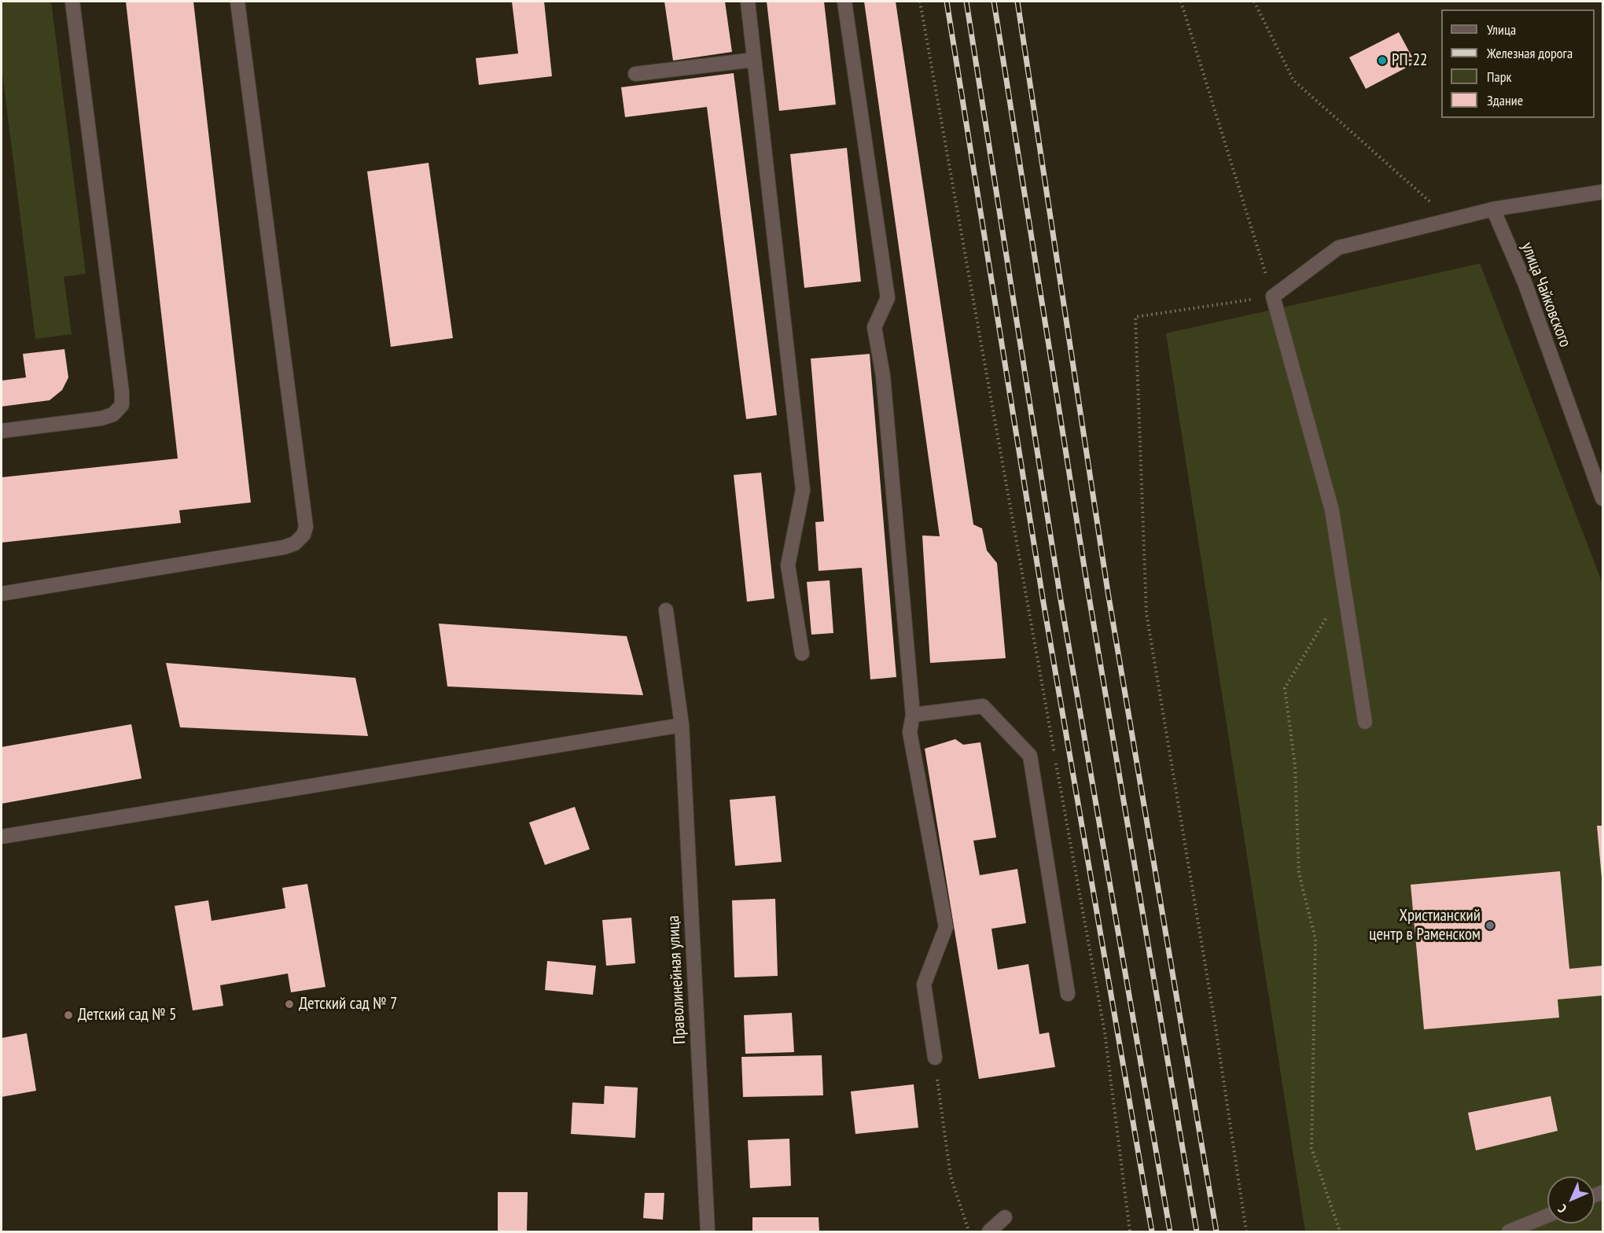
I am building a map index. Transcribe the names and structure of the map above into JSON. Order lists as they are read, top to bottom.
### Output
{
  "streets": {
    "street": ["улица Чайковского", "Праволинейная улица"]
  },
  "places": [
    "РП-22",
    "Христианский центр в Раменском",
    "Детский сад № 7",
    "Детский сад № 5"
  ],
  "legend": [
    "Улица",
    "Железная дорога",
    "Парк",
    "Здание"
  ],
  "north": "bottom left"
}
